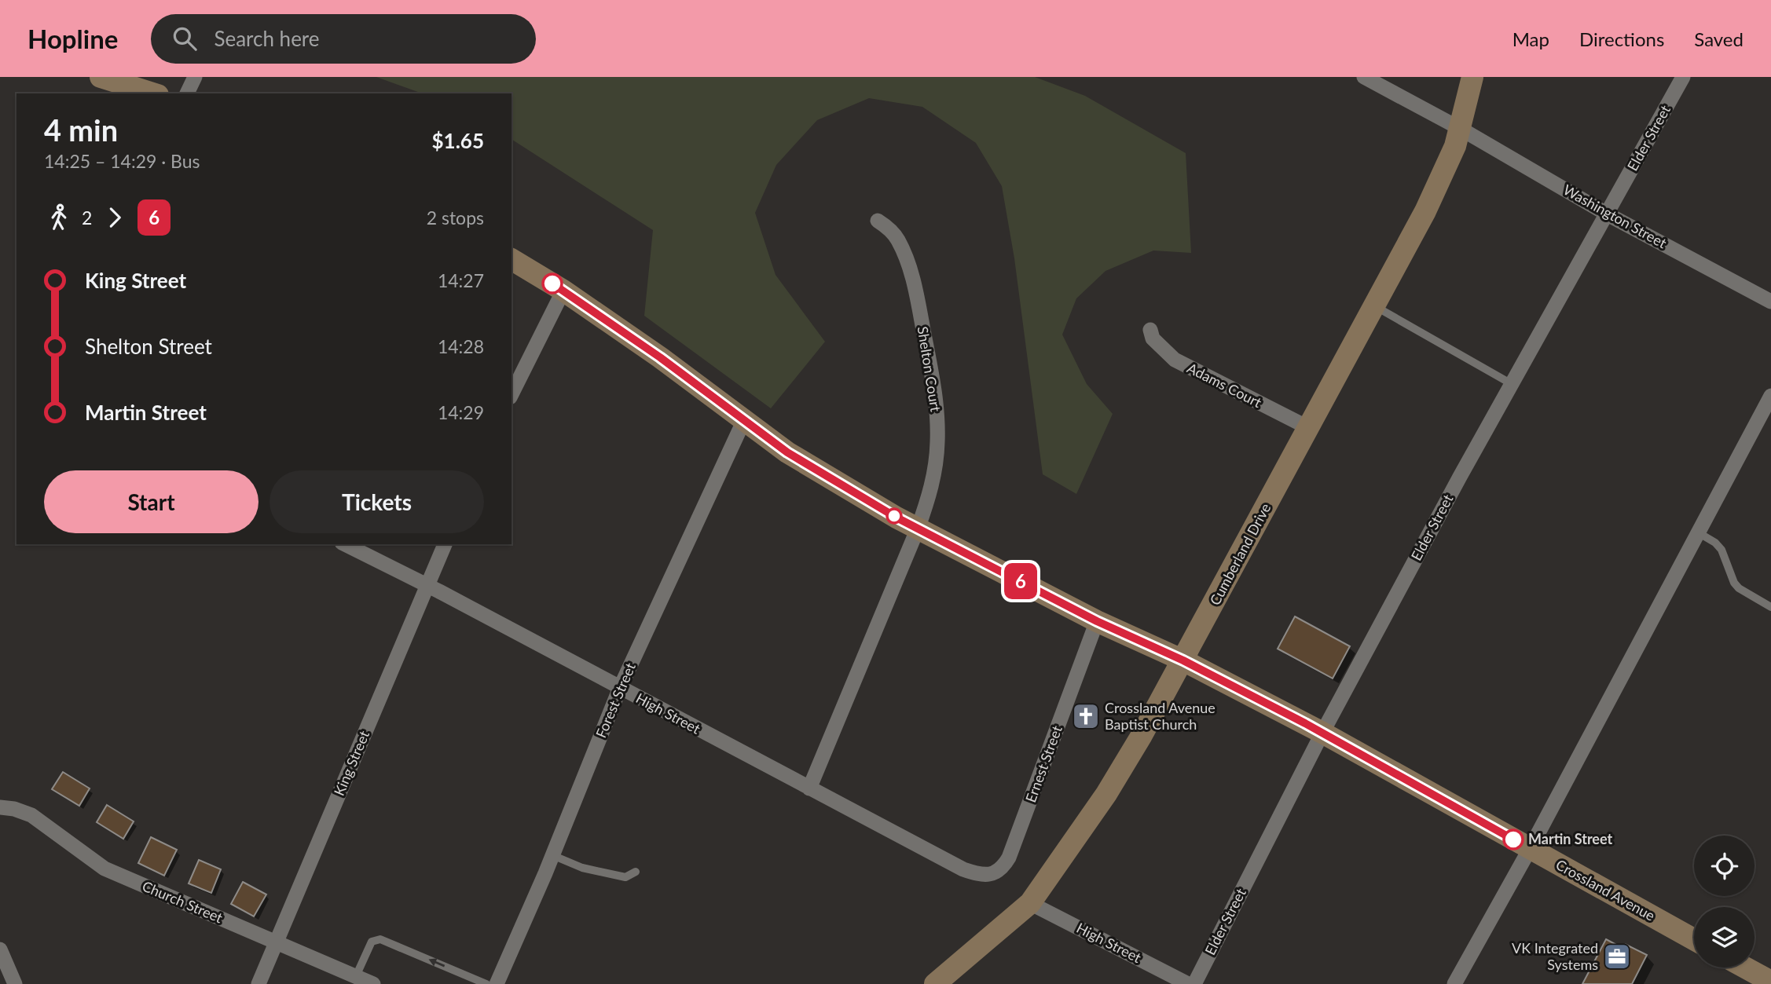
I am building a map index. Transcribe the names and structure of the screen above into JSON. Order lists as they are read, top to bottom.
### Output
{
  "streets": {
    "main road": ["Cumberland Drive", "Crossland Avenue"],
    "street": [
      "Elder Street",
      "Washington Street",
      "Shelton Court",
      "Adams Court",
      "Forest Street",
      "High Street",
      "King Street",
      "Ernest Street",
      "Church Street"
    ]
  },
  "crossings": [
    ["Elder Street", "Washington Street"],
    ["Elder Street", "Crossland Avenue"],
    ["Washington Street", "Cumberland Drive"],
    ["Shelton Court", "High Street"],
    ["Shelton Court", "Crossland Avenue"],
    ["Adams Court", "Cumberland Drive"],
    ["Cumberland Drive", "High Street"],
    ["Cumberland Drive", "Crossland Avenue"],
    ["Forest Street", "High Street"],
    ["Forest Street", "Crossland Avenue"],
    ["High Street", "King Street"],
    ["High Street", "Ernest Street"],
    ["King Street", "Church Street"],
    ["Ernest Street", "Crossland Avenue"]
  ],
  "places": {
    "church": ["Crossland Avenue Baptist Church"],
    "other": ["Martin Street"],
    "office": ["VK Integrated Systems"]
  },
  "lines": ["bus line 6"],
  "page": {
    "header": "Hopline",
    "search": "Search here",
    "nav": ["Map", "Directions", "Saved"],
    "on_map": "6",
    "heading": ["4 min", "14:25 – 14:29 · Bus", "$1.65"],
    "legs": ["2", "6", "2 stops"],
    "list": [
      {
        "name": "King Street",
        "value": "14:27"
      },
      {
        "name": "Shelton Street",
        "value": "14:28"
      },
      {
        "name": "Martin Street",
        "value": "14:29"
      }
    ],
    "buttons": ["Start", "Tickets"]
  }
}
